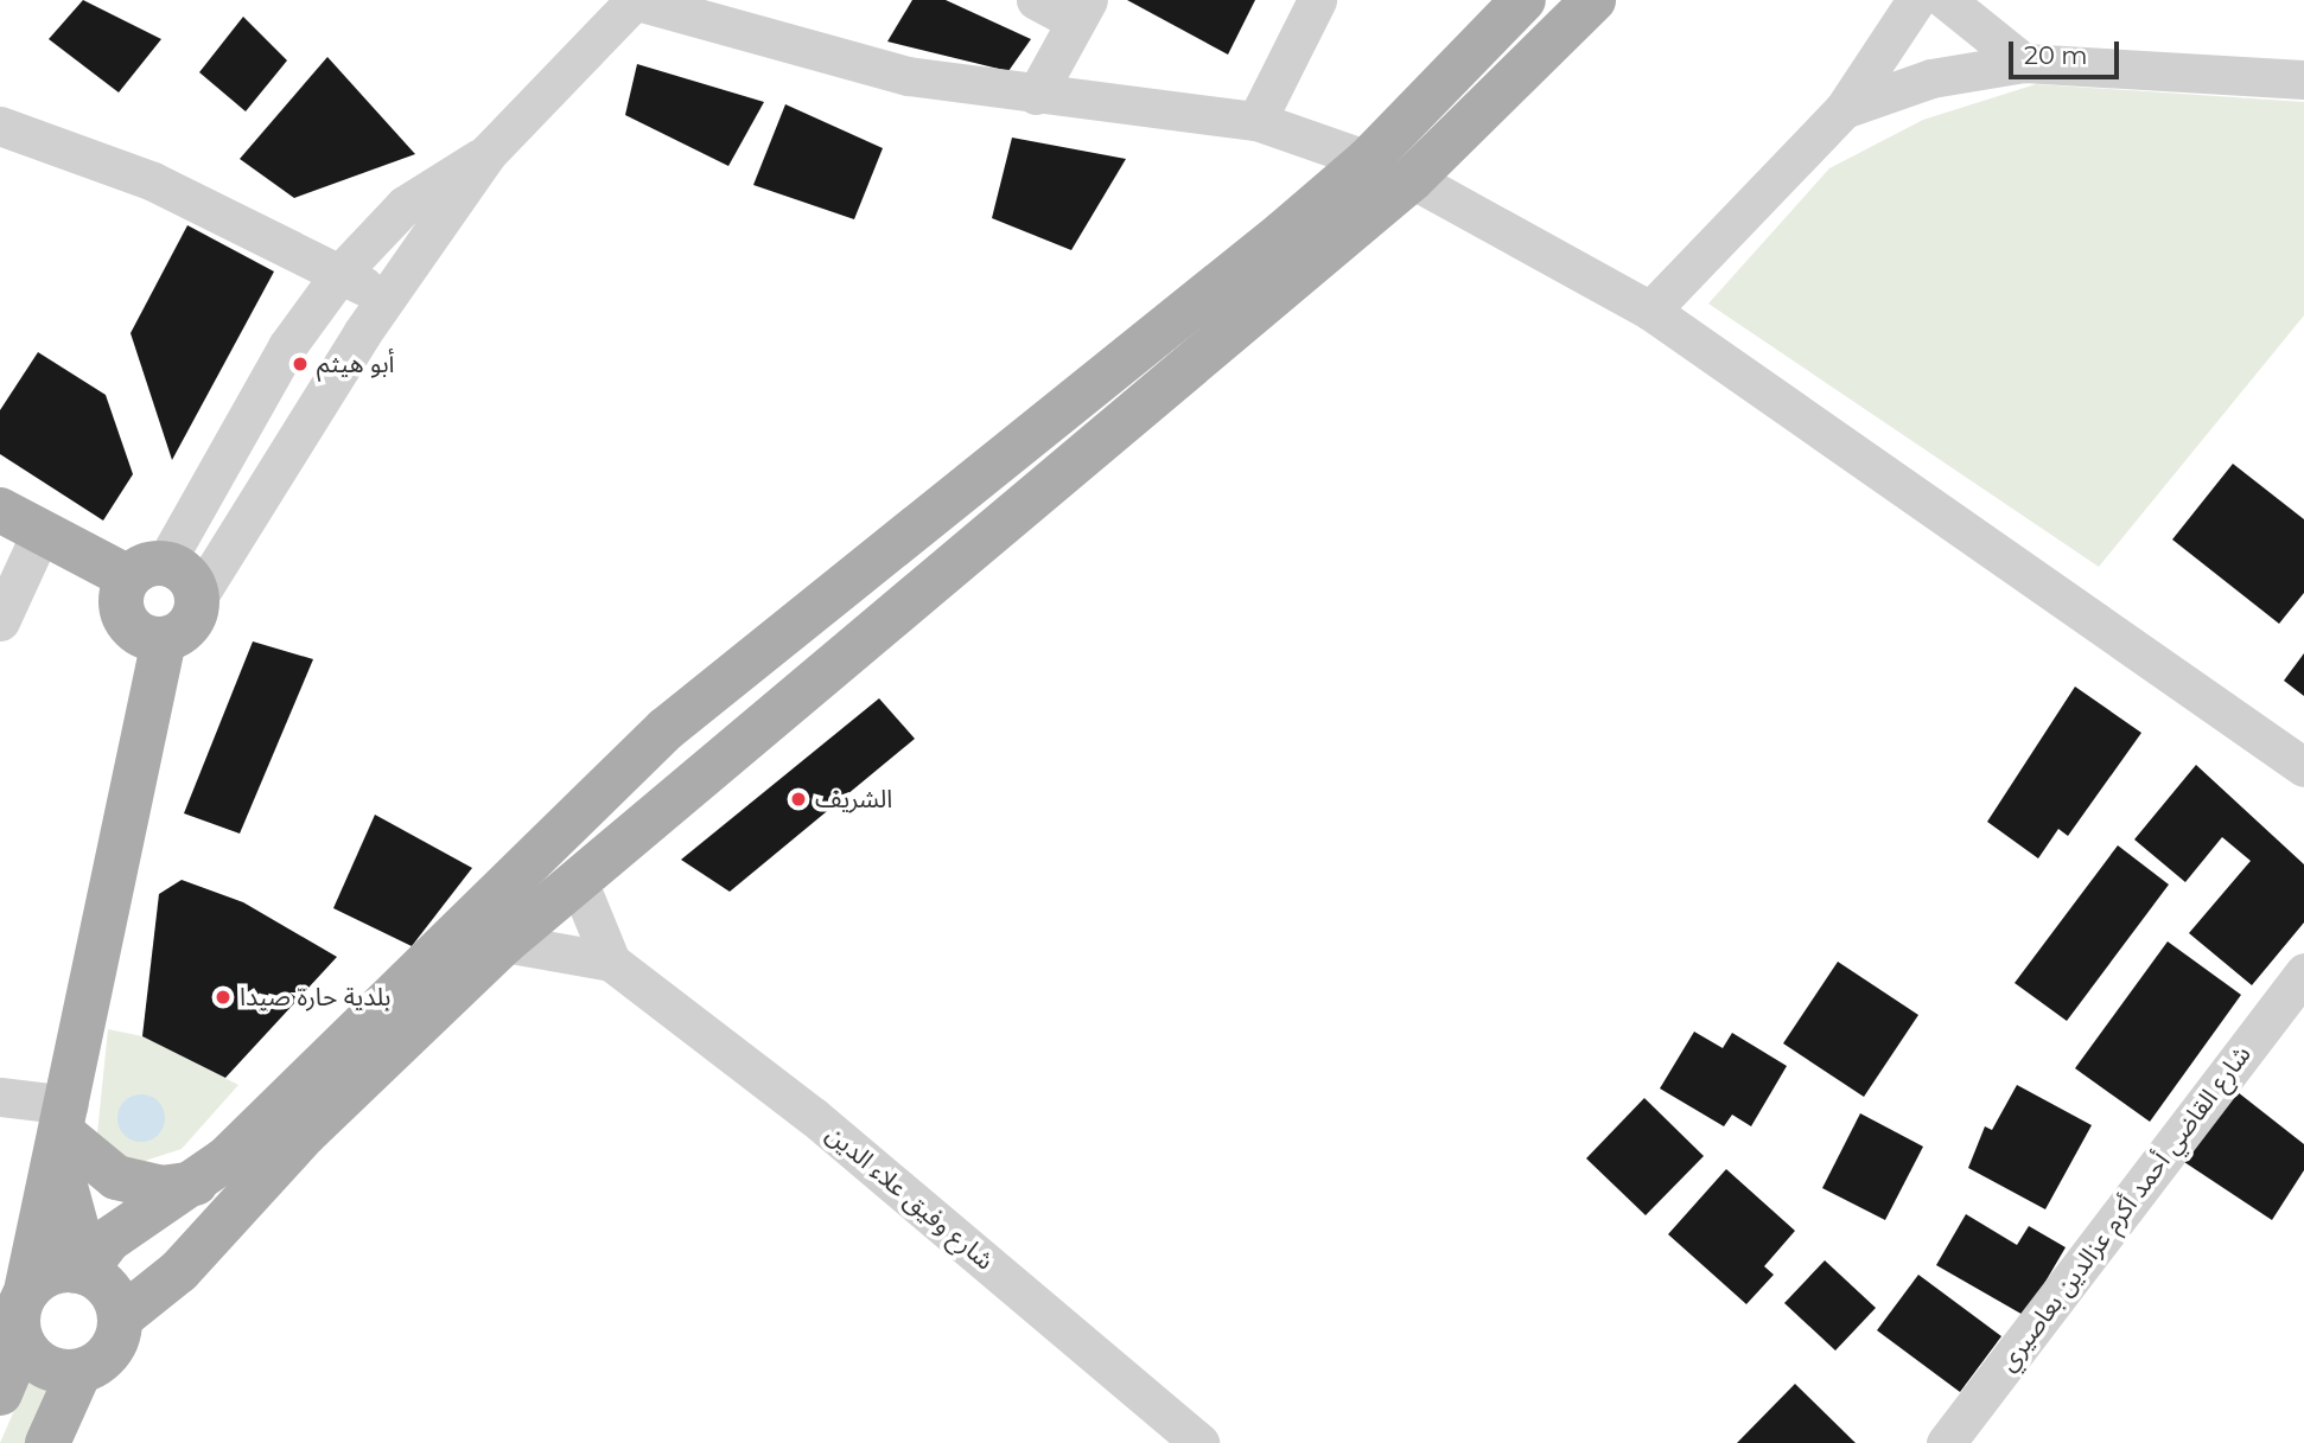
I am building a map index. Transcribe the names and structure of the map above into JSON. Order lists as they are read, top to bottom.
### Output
{
  "streets": {
    "street": ["شارع وفيق علاء الدين", "شارع القاضي أحمد أكرم عزالدين بعاصيري"]
  },
  "places": ["أبو هيثم", "الشريف", "بلدية حارة صيدا"],
  "scale_bar": "20 m"
}
